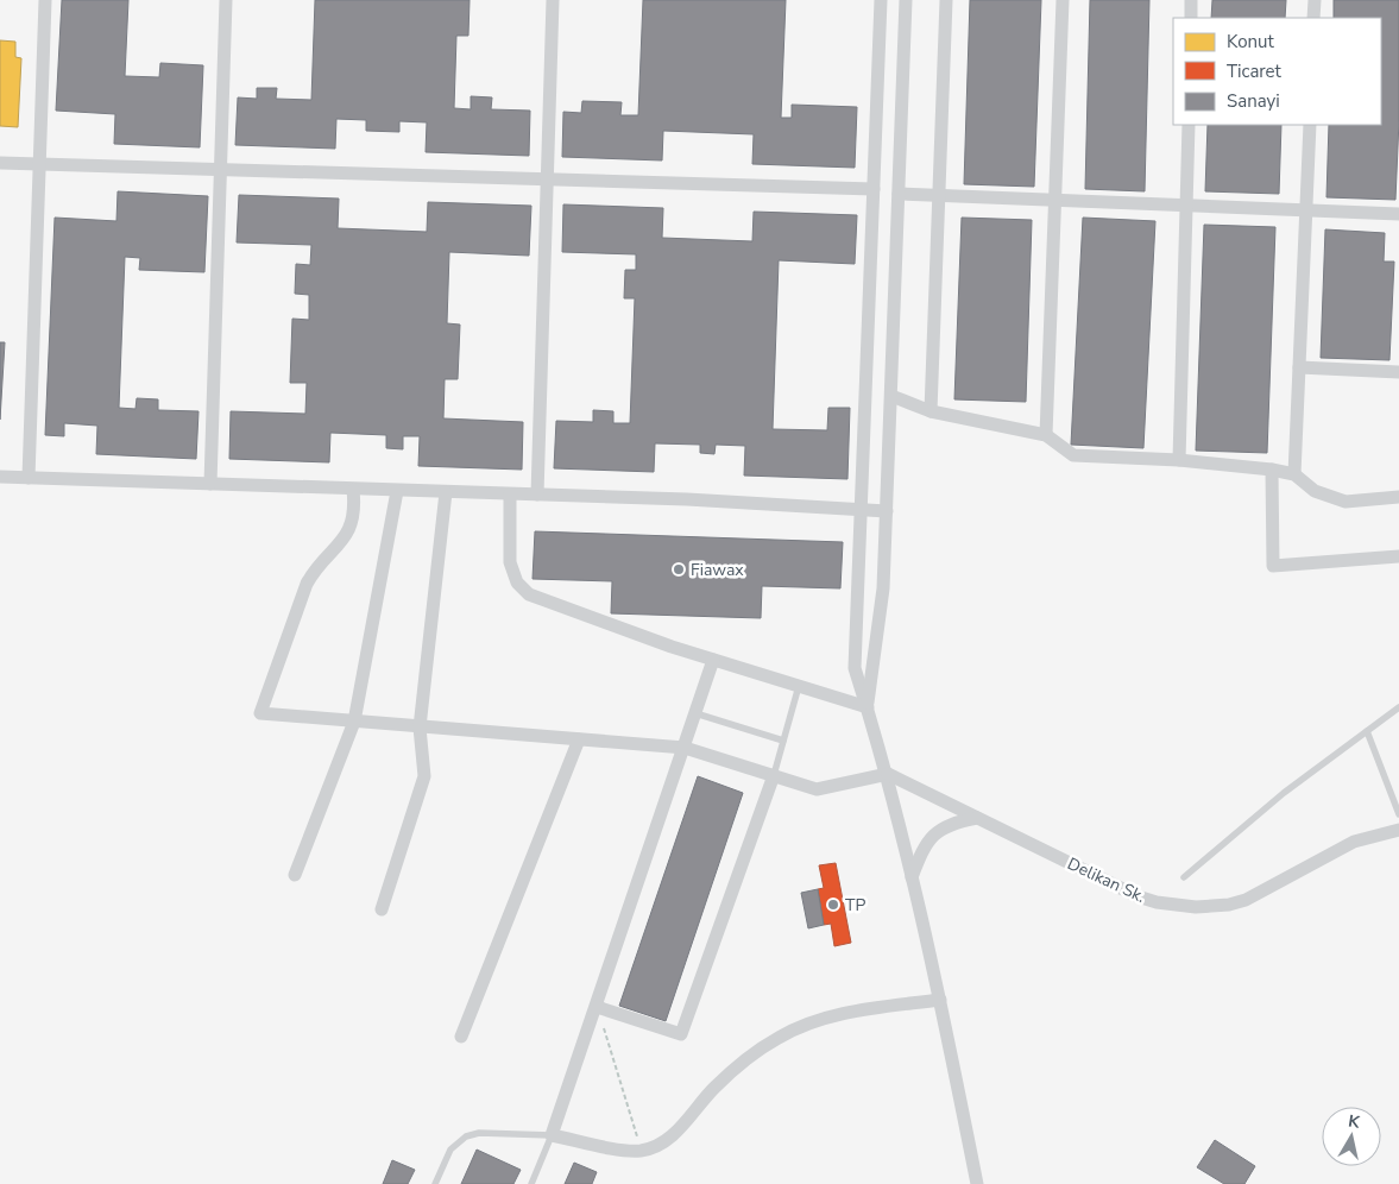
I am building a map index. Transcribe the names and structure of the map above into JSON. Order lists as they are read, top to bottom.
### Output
{
  "streets": {
    "street": ["Delikan Sk."]
  },
  "places": ["Fiawax", "TP"],
  "legend": ["Konut", "Ticaret", "Sanayi"],
  "north": "top"
}
